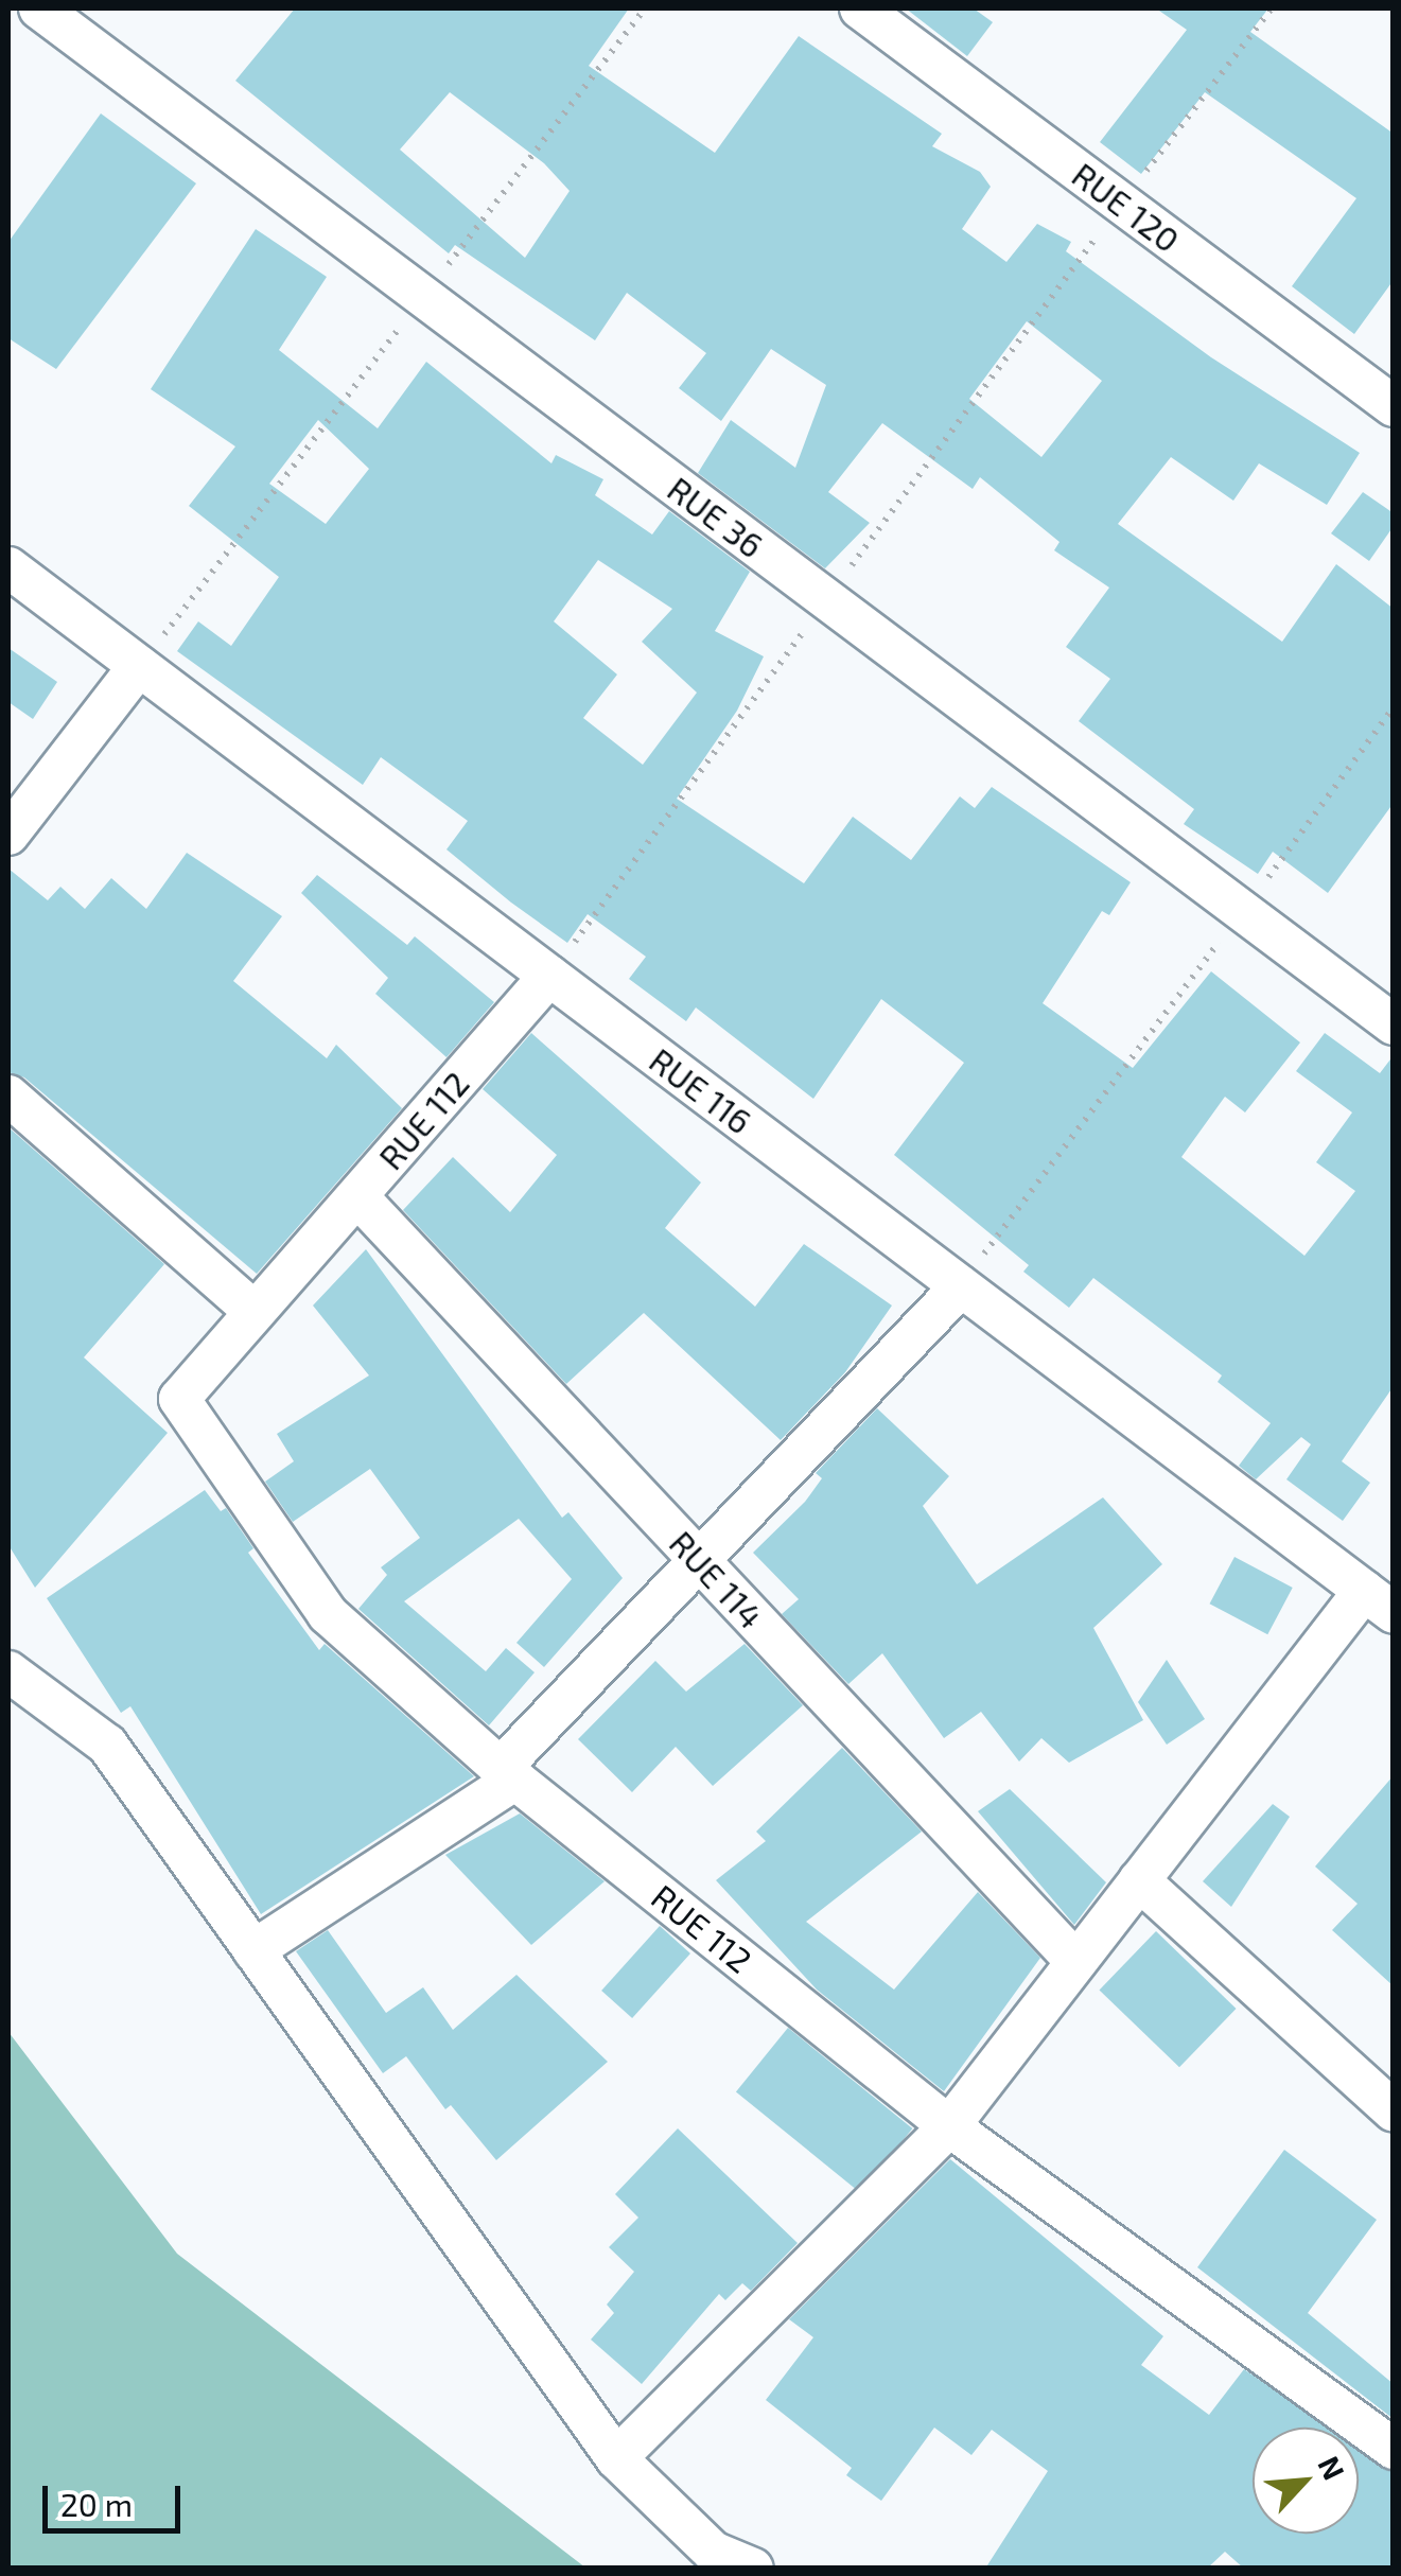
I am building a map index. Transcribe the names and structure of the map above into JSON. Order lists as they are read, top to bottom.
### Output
{
  "streets": {
    "street": [
      "RUE 120",
      "RUE 36",
      "RUE 116",
      "RUE 112",
      "RUE 114"
    ]
  },
  "crossings": [
    ["RUE 116", "RUE 112"],
    ["RUE 112", "RUE 114"]
  ],
  "scale_bar": "20 m",
  "north": "top right"
}
